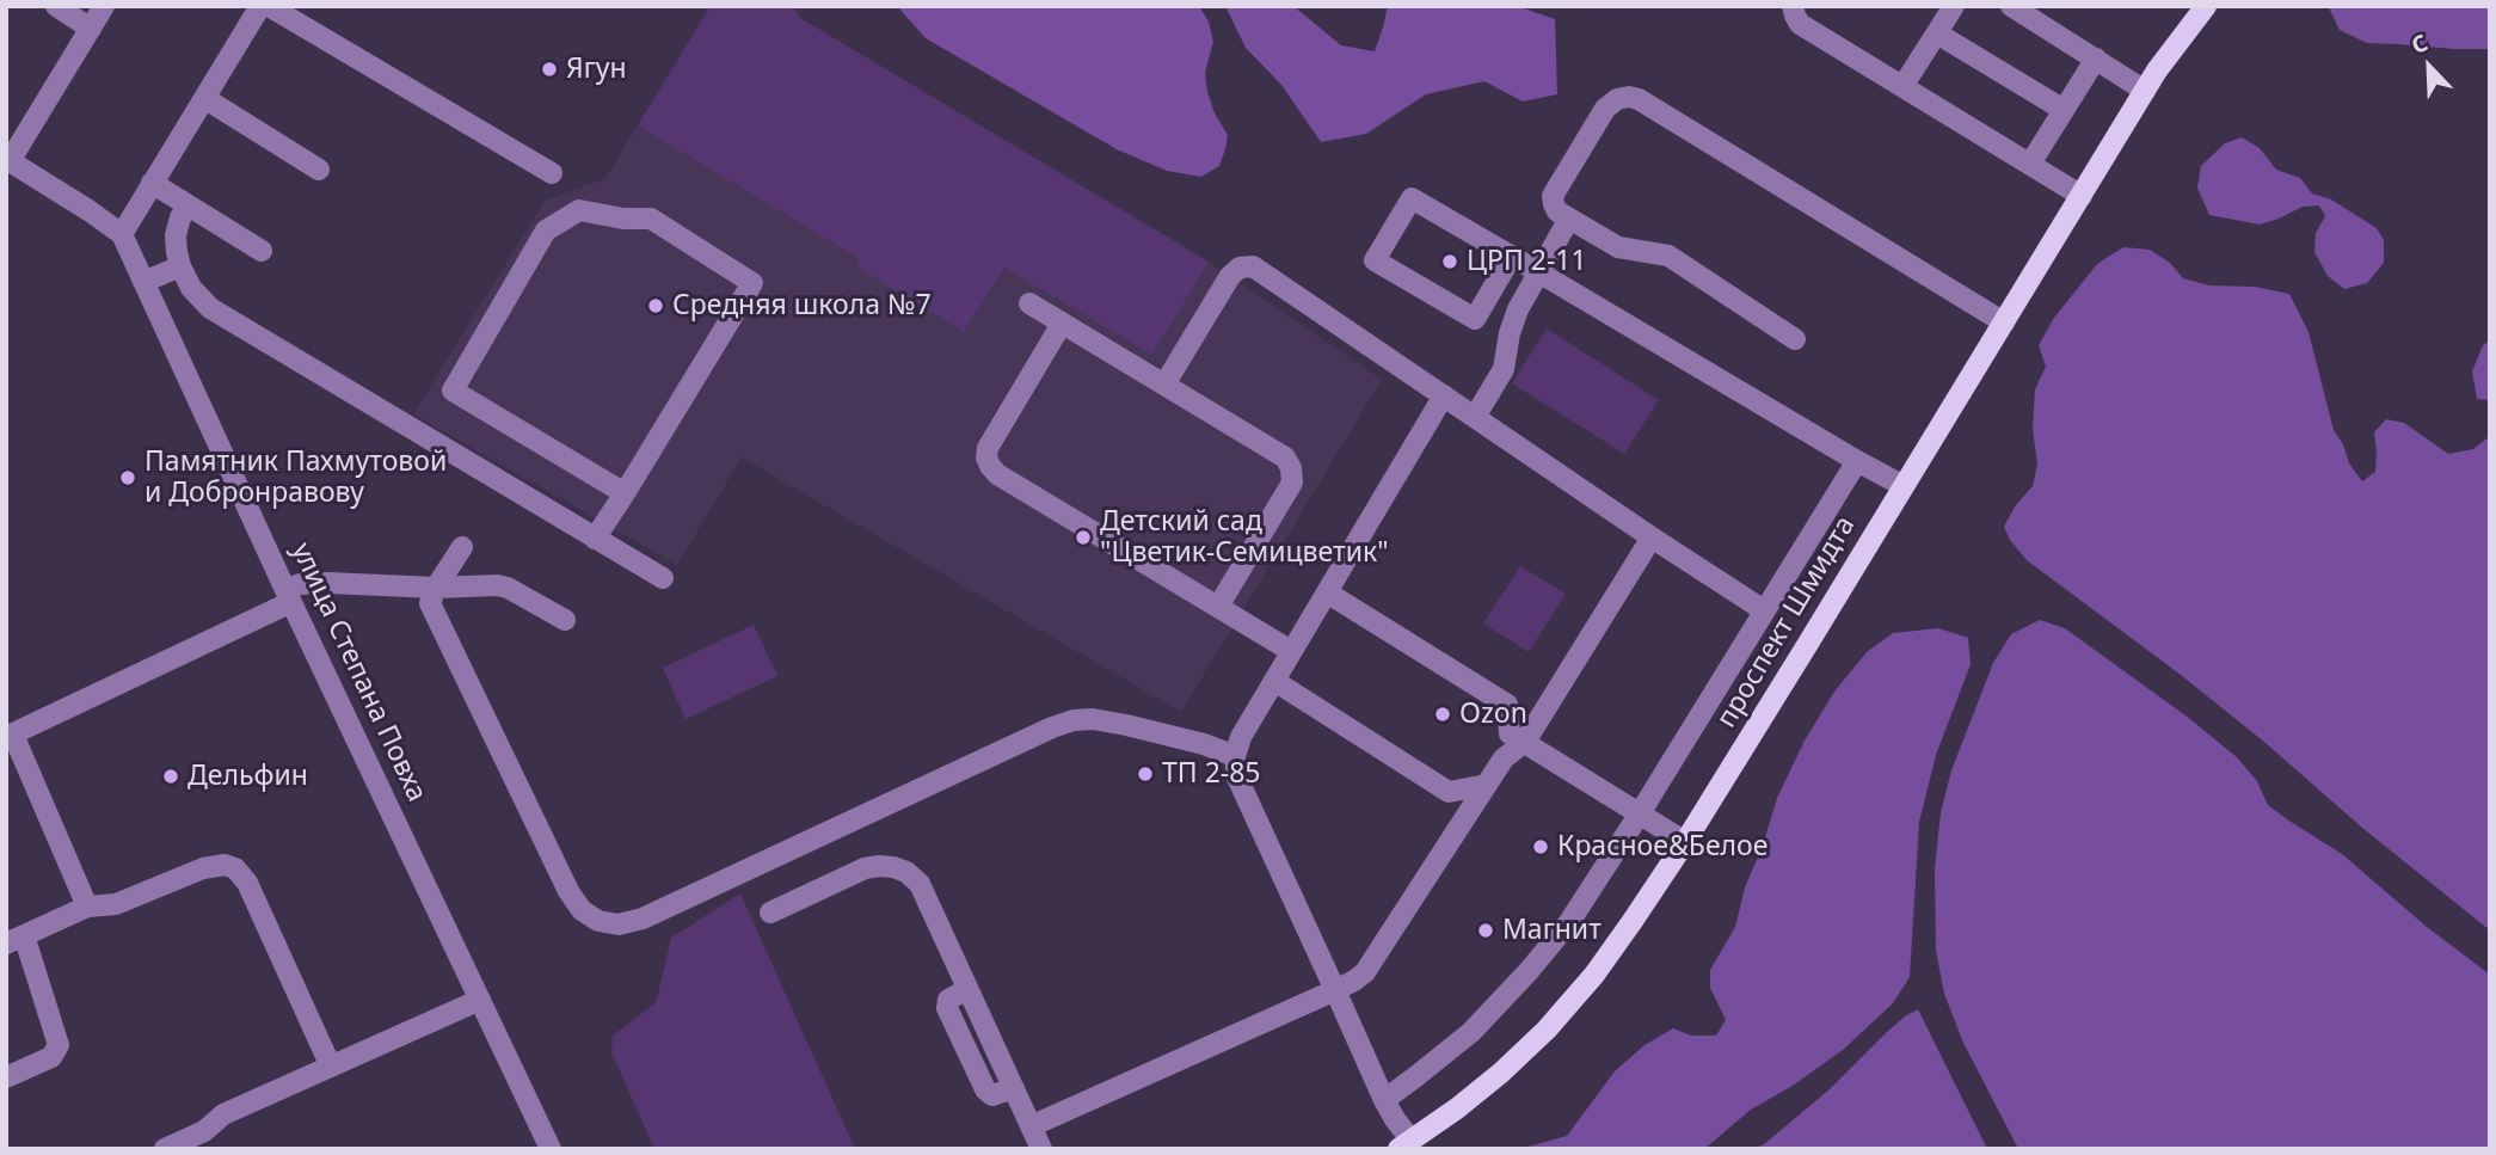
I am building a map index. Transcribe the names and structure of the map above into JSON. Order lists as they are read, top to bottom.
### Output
{
  "streets": {
    "main road": ["проспект Шмидта"],
    "street": ["улица Степана Повха"]
  },
  "places": [
    "Ягун",
    "ЦРП 2-11",
    "Средняя школа №7",
    "Памятник Пахмутовой и Добронравову",
    "Детский сад \"Цветик-Семицветик\"",
    "Ozon",
    "ТП 2-85",
    "Дельфин",
    "Красное&Белое",
    "Магнит"
  ],
  "north": "top left"
}
